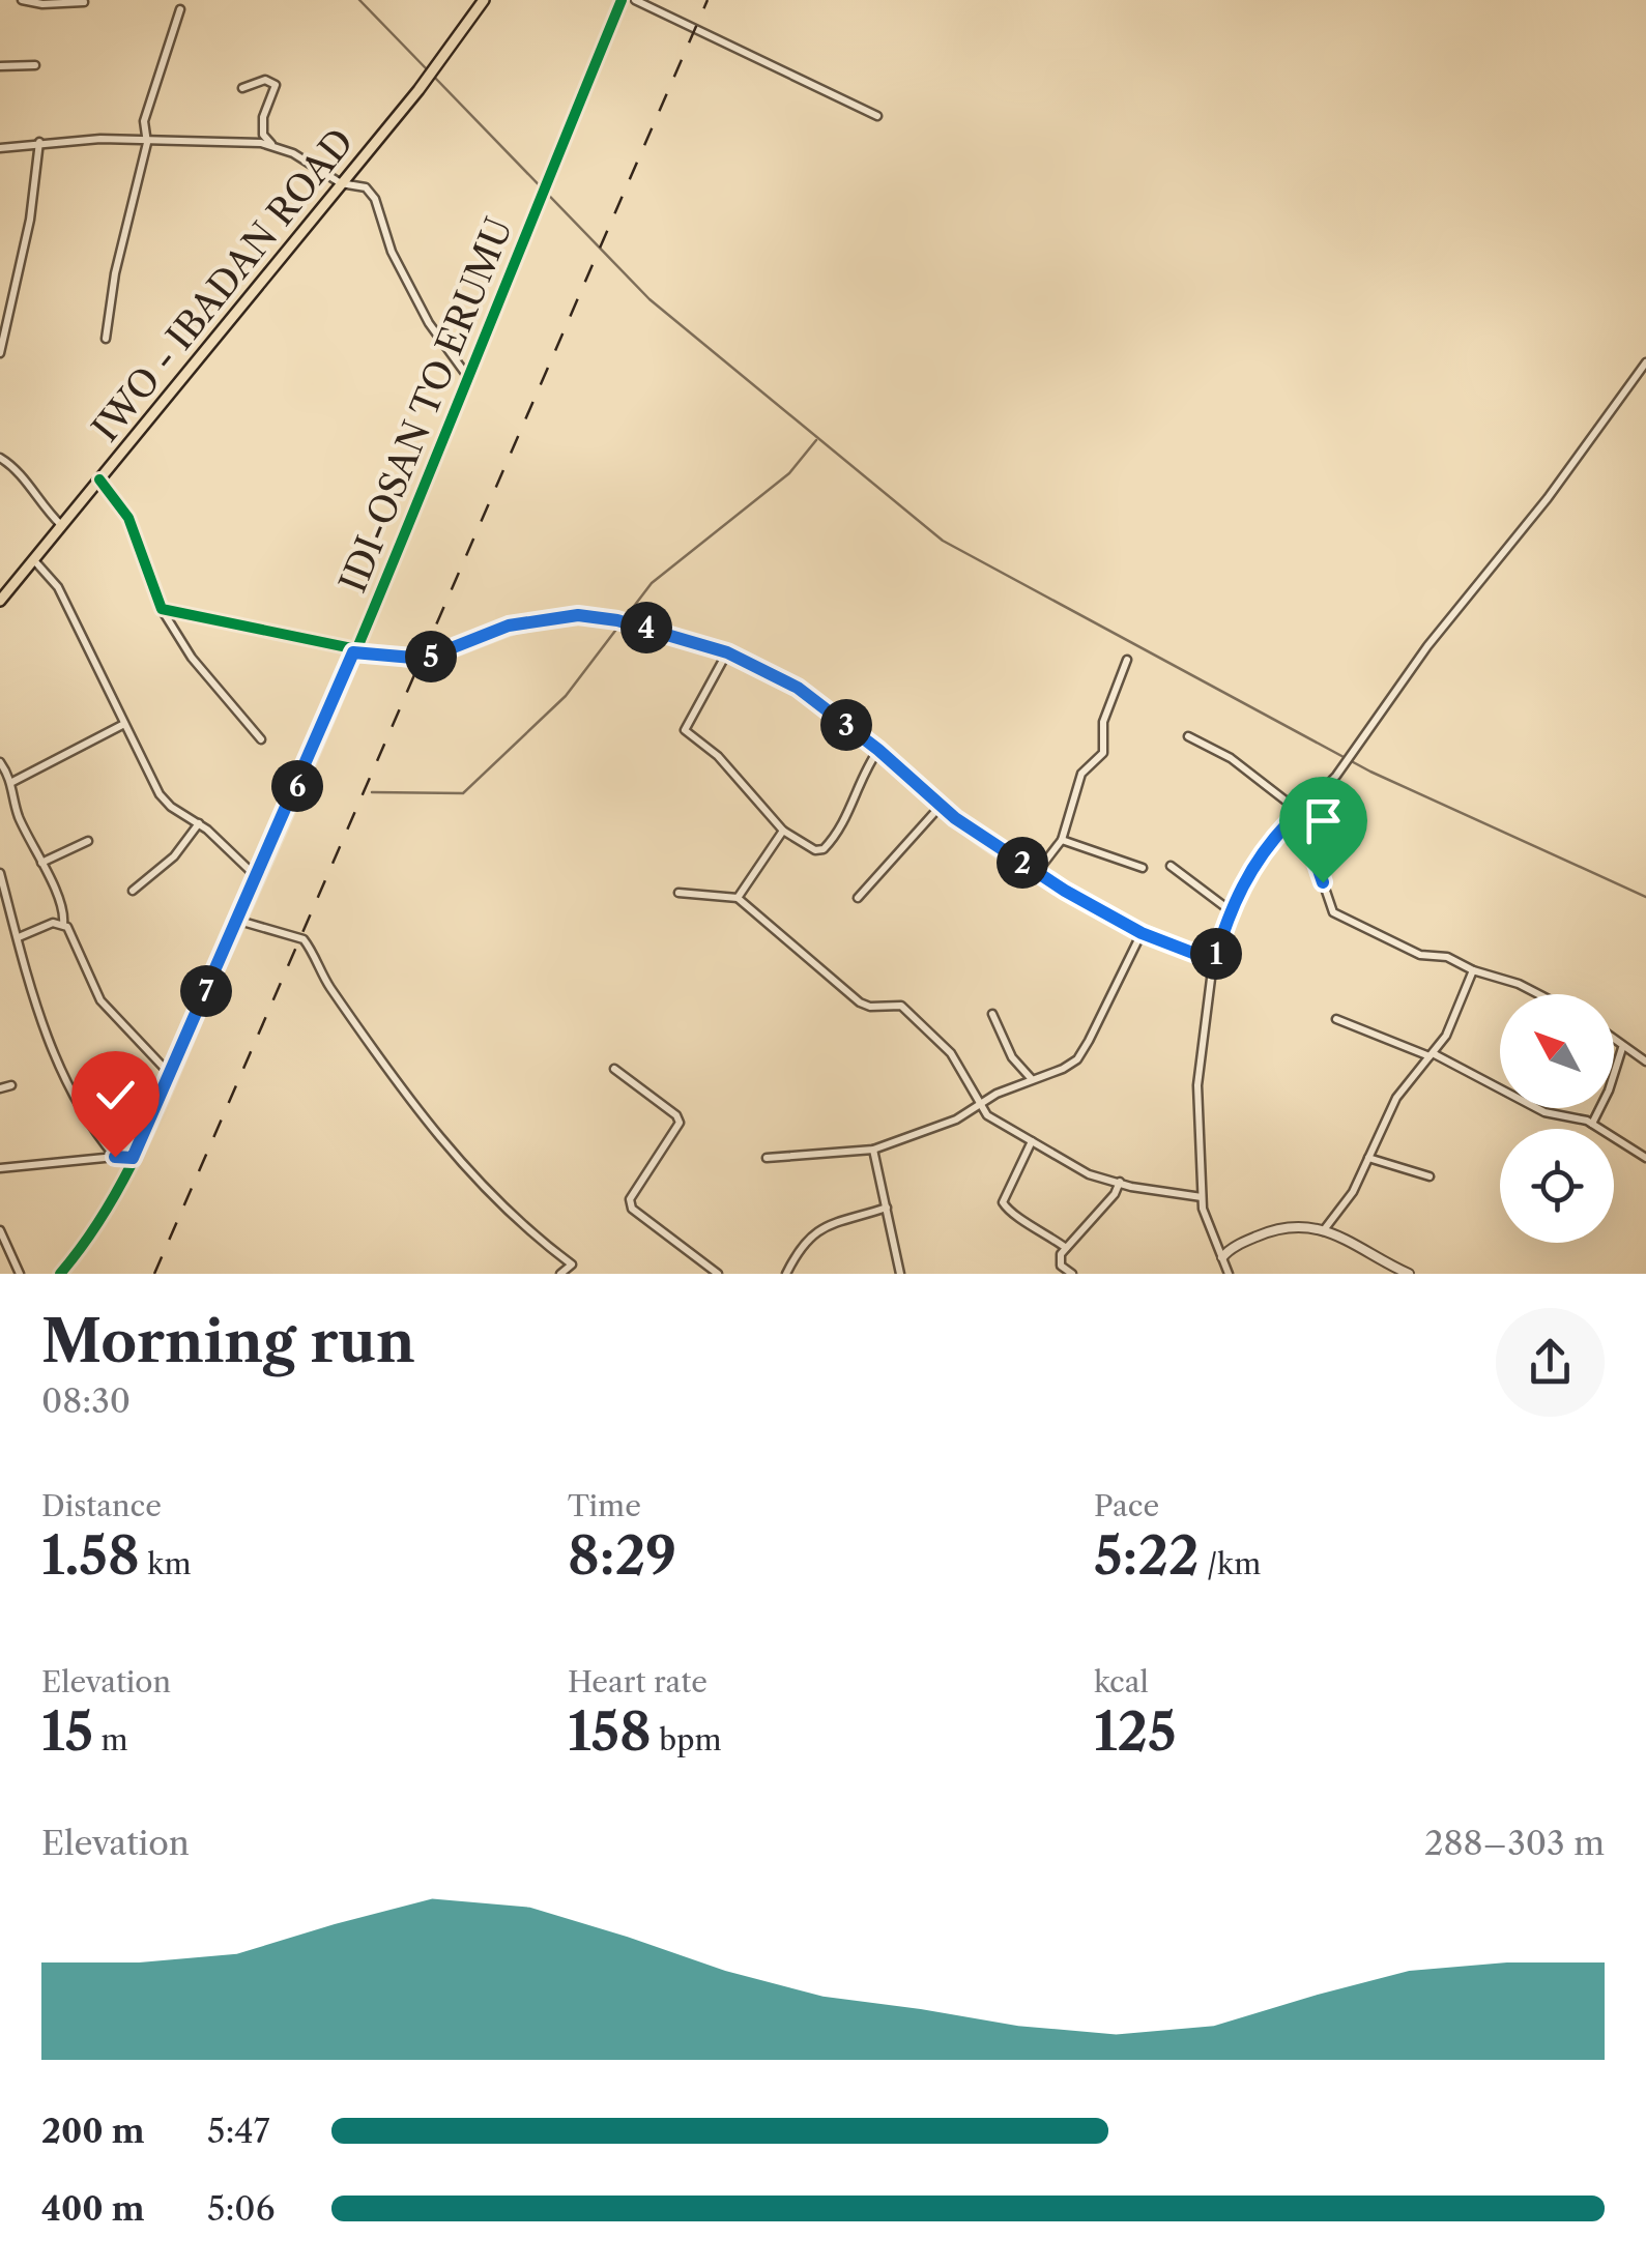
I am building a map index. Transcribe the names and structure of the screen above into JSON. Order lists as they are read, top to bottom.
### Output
{
  "streets": {
    "main road": ["IWO - IBADAN ROAD"],
    "street": ["IDI-OSAN TO ERUMU"]
  },
  "north": "top left",
  "page": {
    "pins": [
      "4",
      "5",
      "3",
      "6",
      "2",
      "1",
      "7"
    ],
    "heading": ["Morning run", "08:30"],
    "stats": [
      ["Distance", "1.58 km"],
      ["Time", "8:29"],
      ["Pace", "5:22 /km"],
      ["Elevation", "15 m"],
      ["Heart rate", "158 bpm"],
      ["kcal", "125"]
    ],
    "chart": ["Elevation", "288–303 m"],
    "list": [
      {
        "name": "200 m",
        "note": "5:47"
      },
      {
        "name": "400 m",
        "note": "5:06"
      }
    ]
  }
}
